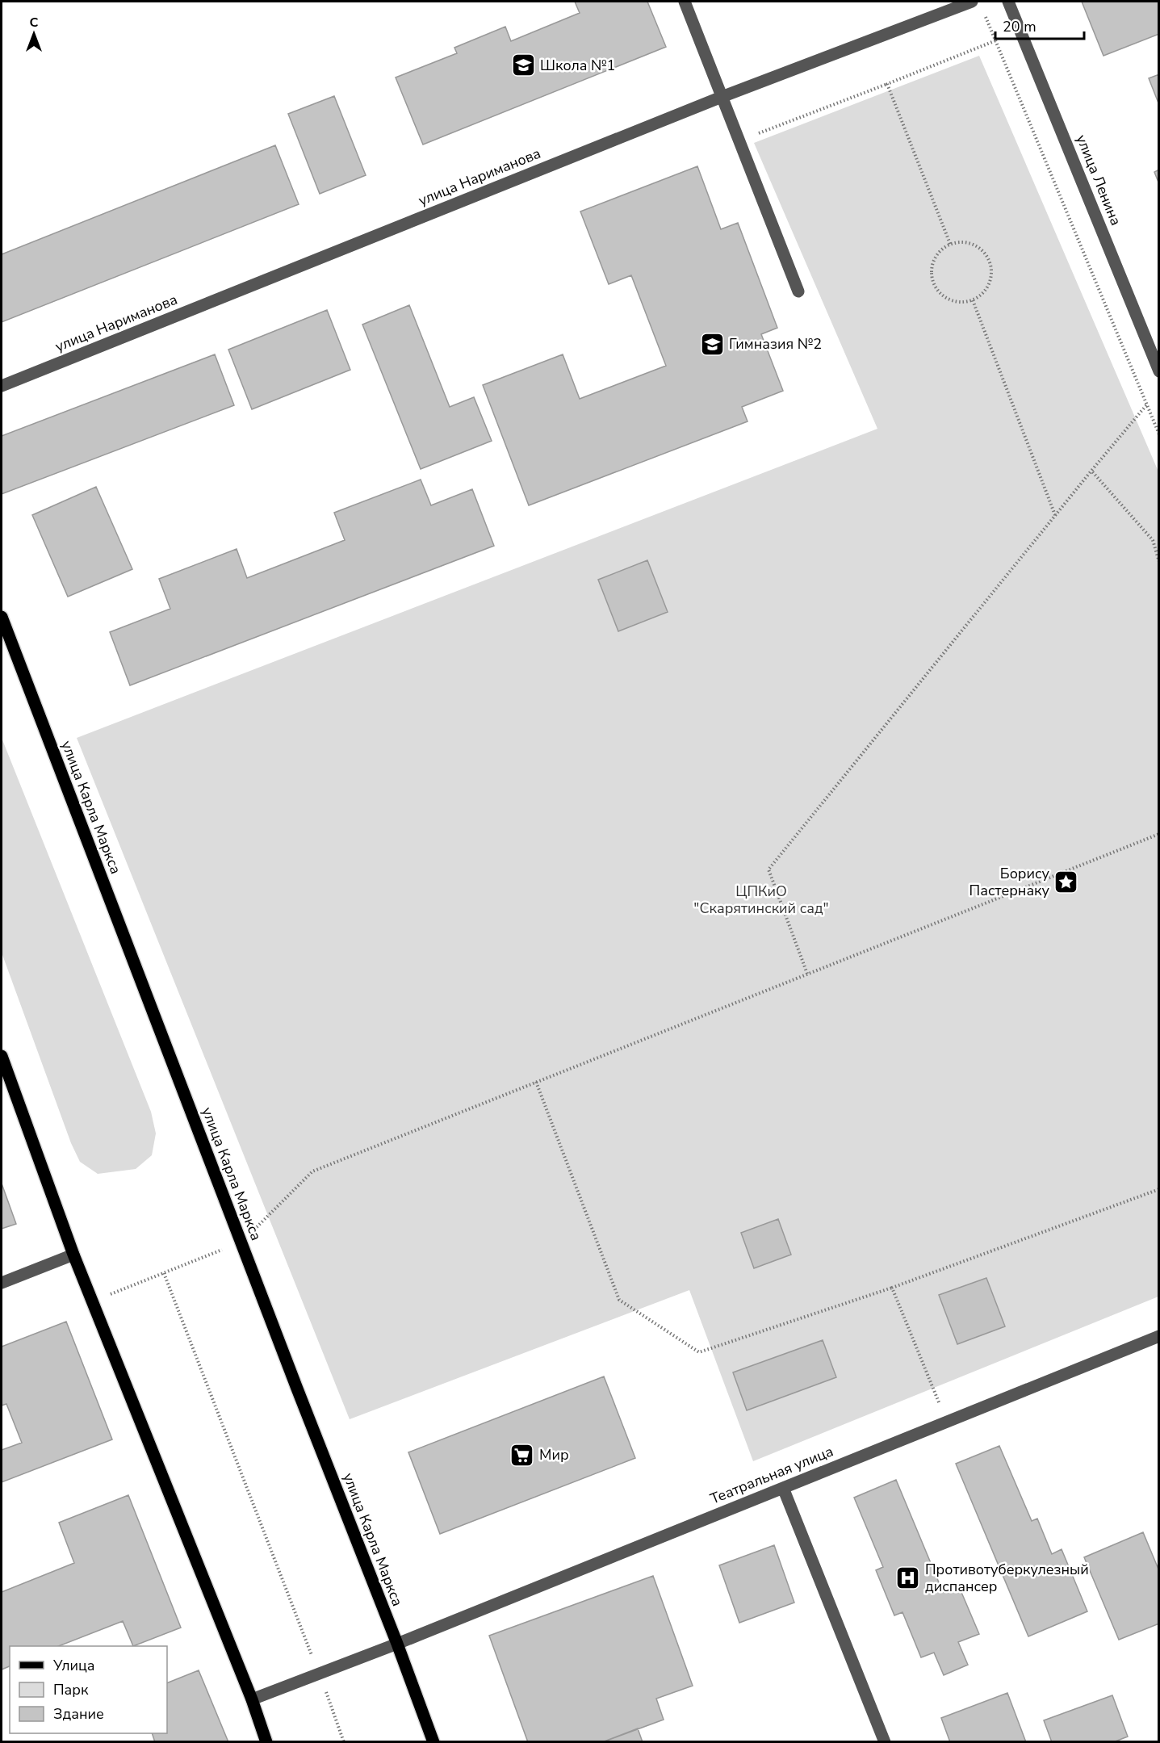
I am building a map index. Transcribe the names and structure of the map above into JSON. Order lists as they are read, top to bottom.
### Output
{
  "streets": {
    "main road": ["улица Карла Маркса"],
    "street": ["улица Нариманова", "улица Ленина", "Театральная улица"]
  },
  "crossings": [
    ["улица Карла Маркса", "Театральная улица"]
  ],
  "parks": ["ЦПКиО \"Скарятинский сад\""],
  "places": {
    "school or university": ["Школа №1", "Гимназия №2"],
    "place": ["Борису Пастернаку"],
    "supermarket": ["Мир"],
    "hospital": ["Противотуберкулезный диспансер"]
  },
  "legend": ["Улица", "Парк", "Здание"],
  "scale_bar": "20 m",
  "north": "top"
}
